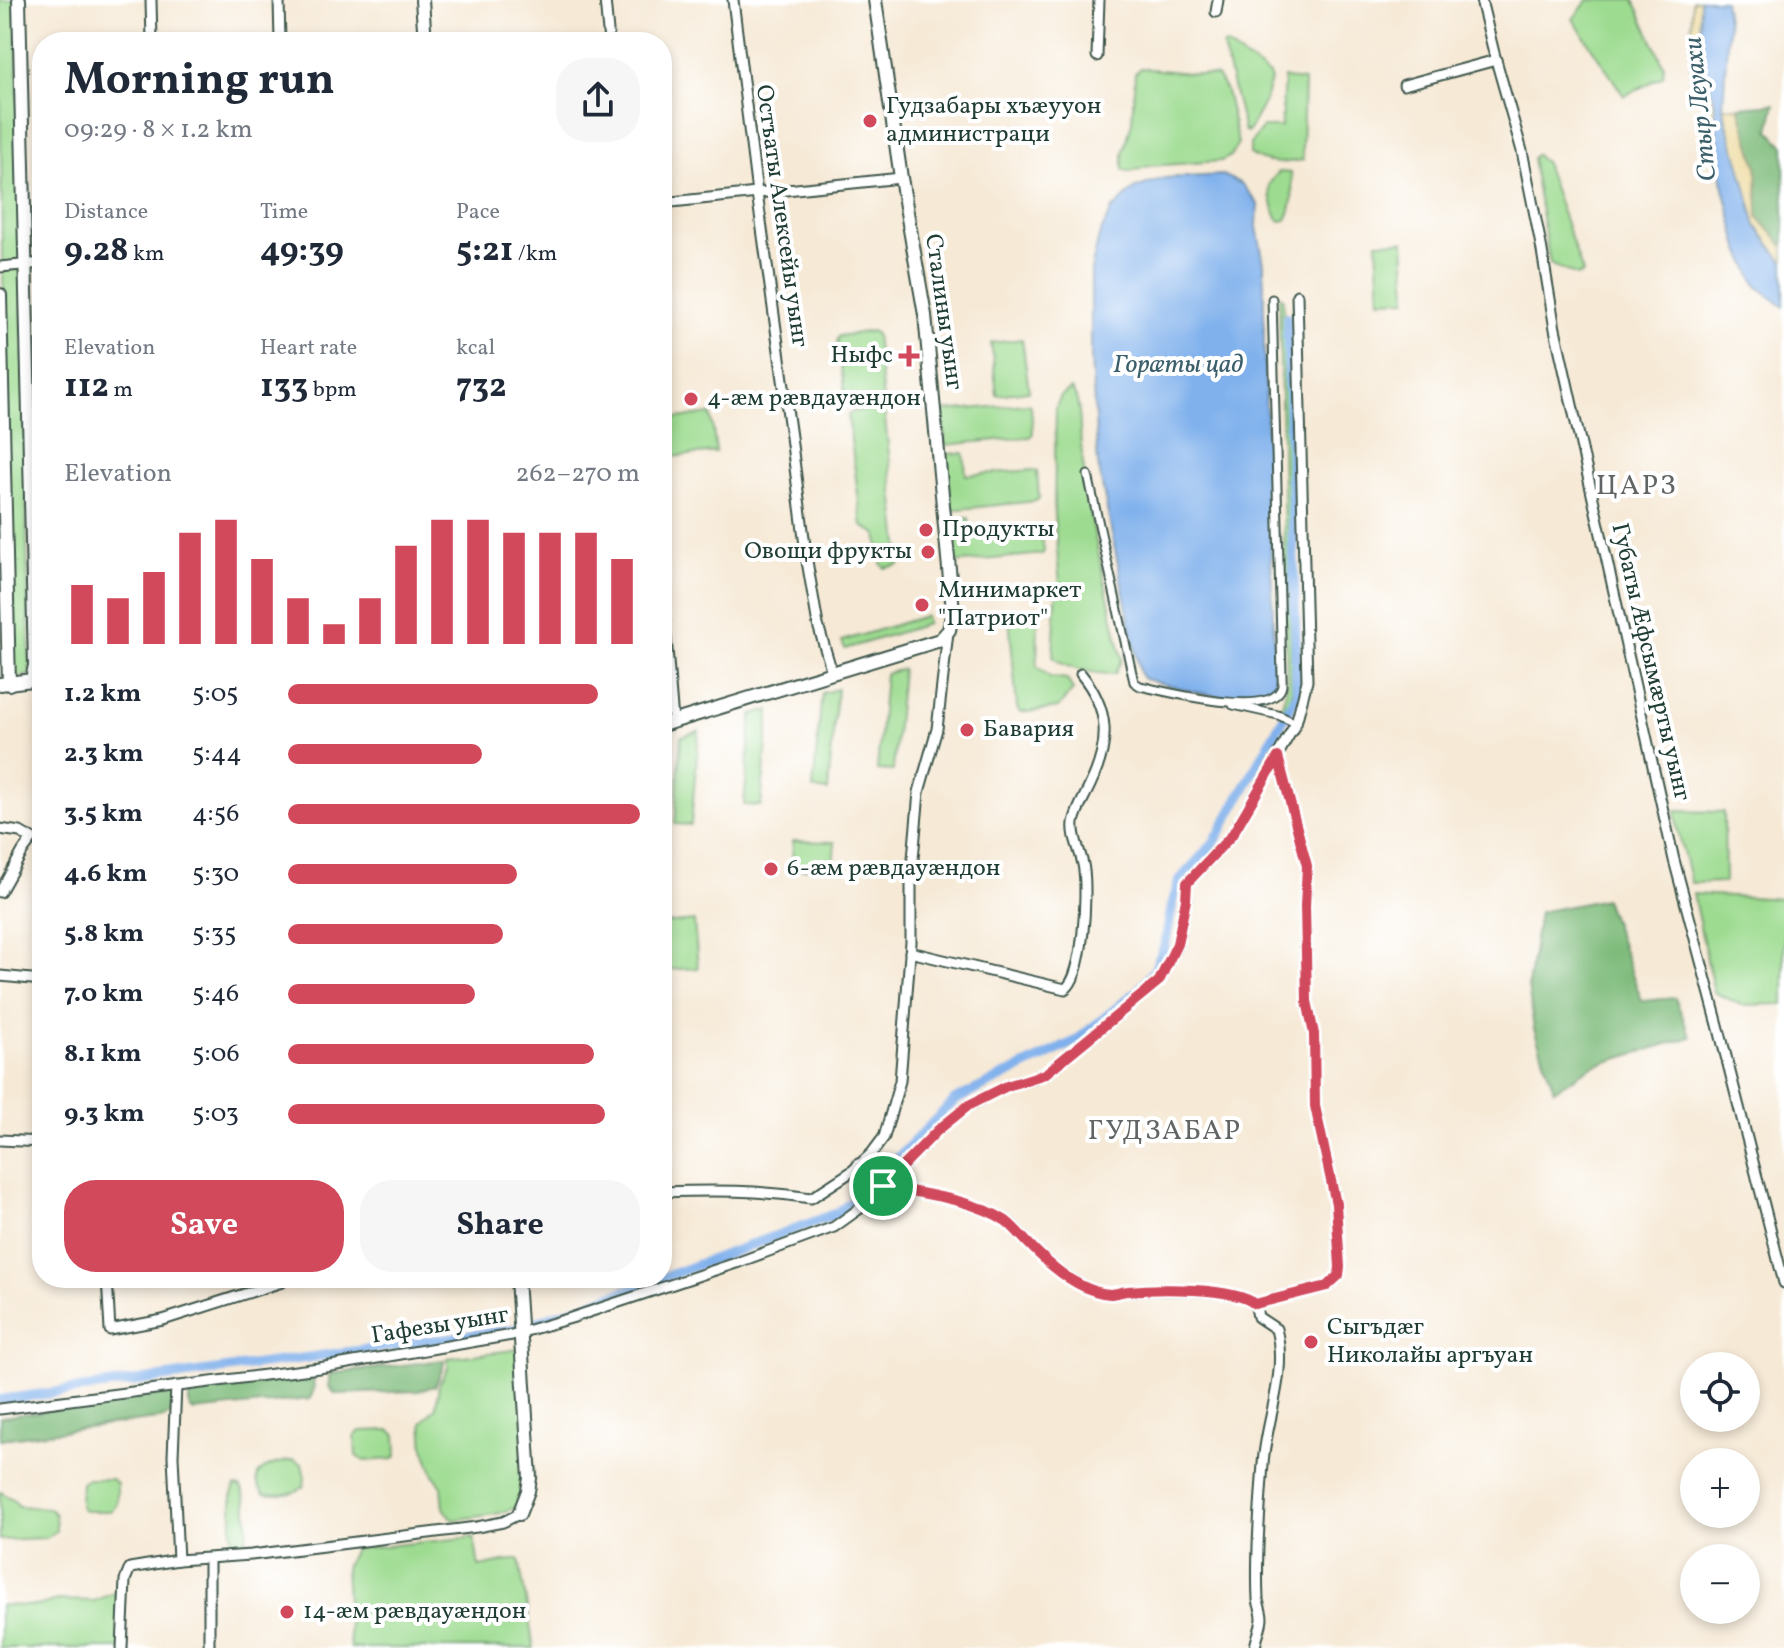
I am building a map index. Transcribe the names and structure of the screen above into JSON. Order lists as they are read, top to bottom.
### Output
{
  "streets": {
    "street": [
      "Остъаты Алексейы уынг",
      "Сталины уынг",
      "Губаты Æфсымæрты уынг",
      "Гафезы уынг"
    ]
  },
  "districts": ["ЦАРЗ", "ГУДЗАБАР"],
  "water": ["Стыр Леуахи", "Горӕты цад"],
  "places": {
    "other": [
      "Гудзабары хъæууон администраци",
      "4-æм рӕвдауӕндон",
      "Продукты",
      "Овощи фрукты",
      "Минимаркет \"Патриот\"",
      "Бавария",
      "6-æм рӕвдауӕндон",
      "Сыгъдæг Николайы аргъуан",
      "14-æм рӕвдауӕндон"
    ],
    "health": ["Ныфс"]
  },
  "page": {
    "heading": ["Morning run", "09:29 · 8 × 1.2 km"],
    "stats": [
      ["Distance", "9.28 km"],
      ["Time", "49:39"],
      ["Pace", "5:21 /km"],
      ["Elevation", "112 m"],
      ["Heart rate", "133 bpm"],
      ["kcal", "732"]
    ],
    "chart": ["Elevation", "262–270 m"],
    "list": [
      {
        "name": "1.2 km",
        "note": "5:05"
      },
      {
        "name": "2.3 km",
        "note": "5:44"
      },
      {
        "name": "3.5 km",
        "note": "4:56"
      },
      {
        "name": "4.6 km",
        "note": "5:30"
      },
      {
        "name": "5.8 km",
        "note": "5:35"
      },
      {
        "name": "7.0 km",
        "note": "5:46"
      },
      {
        "name": "8.1 km",
        "note": "5:06"
      },
      {
        "name": "9.3 km",
        "note": "5:03"
      }
    ],
    "buttons": ["Save", "Share"],
    "map_buttons": ["+", "−"]
  }
}
